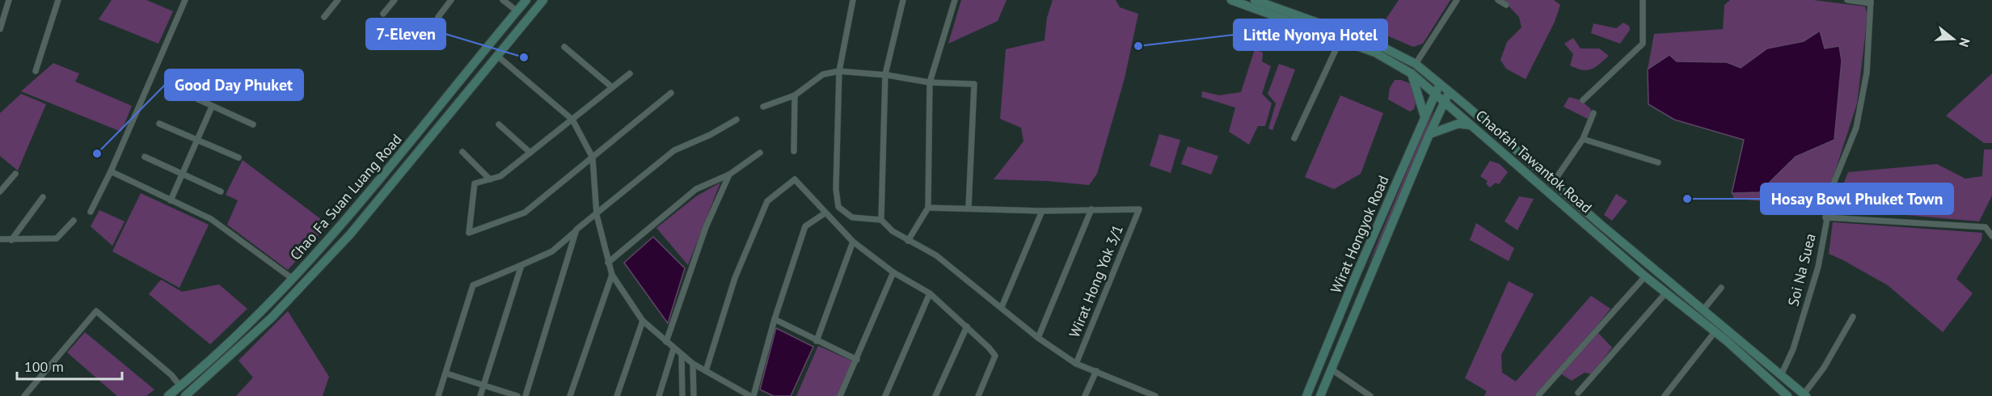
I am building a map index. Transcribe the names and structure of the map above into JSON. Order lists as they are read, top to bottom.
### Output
{
  "streets": {
    "main road": ["Chaofah Tawantok Road", "Chao Fa Suan Luang Road", "Wirat Hongyok Road"],
    "street": ["Soi Na Suea", "Wirat Hong Yok 3/1"]
  },
  "crossings": [
    ["Chaofah Tawantok Road", "Wirat Hongyok Road"],
    ["Chaofah Tawantok Road", "Soi Na Suea"]
  ],
  "places": [
    "Little Nyonya Hotel",
    "7-Eleven",
    "Good Day Phuket",
    "Hosay Bowl Phuket Town"
  ],
  "scale_bar": "100 m",
  "north": "right"
}
